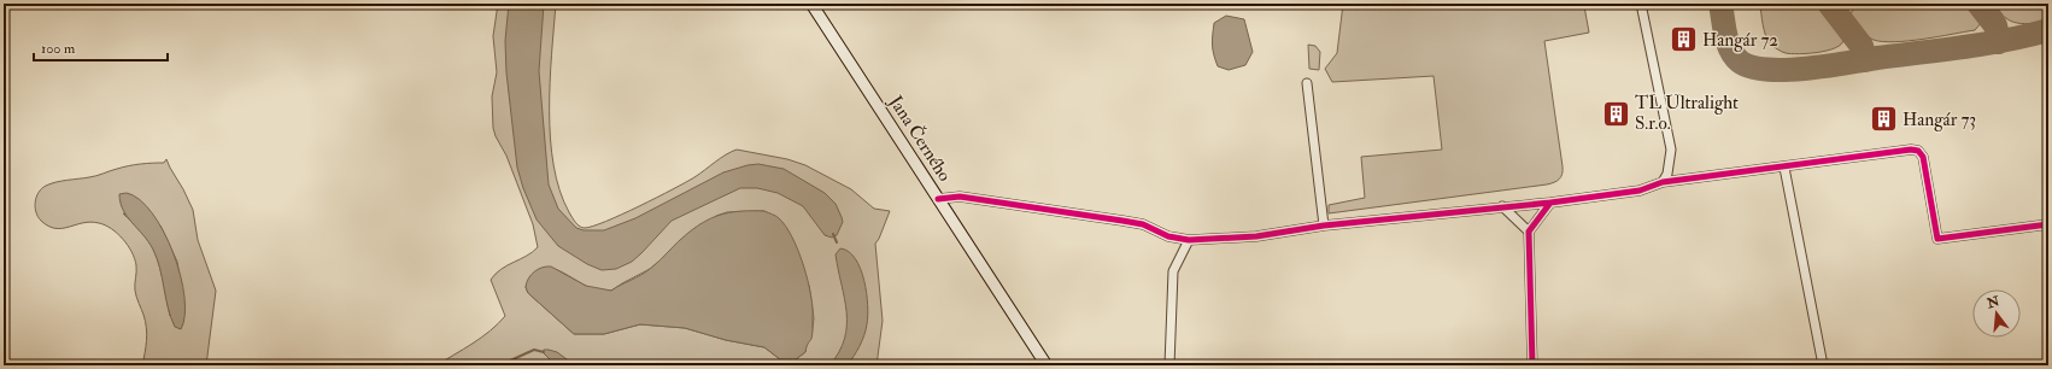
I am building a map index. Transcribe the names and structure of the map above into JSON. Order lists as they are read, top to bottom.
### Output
{
  "streets": {
    "street": ["Jana Černého"]
  },
  "places": {
    "building": ["Hangár 72", "TL Ultralight S.r.o.", "Hangár 73"]
  },
  "scale_bar": "100 m",
  "north": "top"
}
